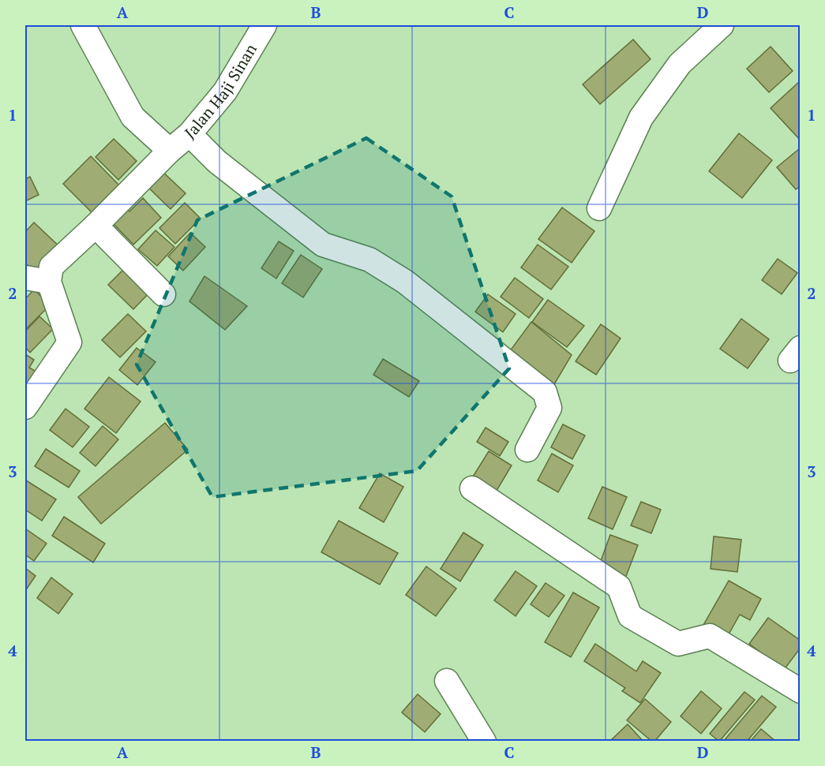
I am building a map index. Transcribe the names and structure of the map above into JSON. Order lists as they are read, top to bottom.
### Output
{
  "streets": {
    "street": ["Jalan Haji Sinan"]
  },
  "grid": {
    "columns": [
      "A",
      "B",
      "C",
      "D"
    ],
    "rows": [
      "1",
      "2",
      "3",
      "4"
    ]
  }
}
